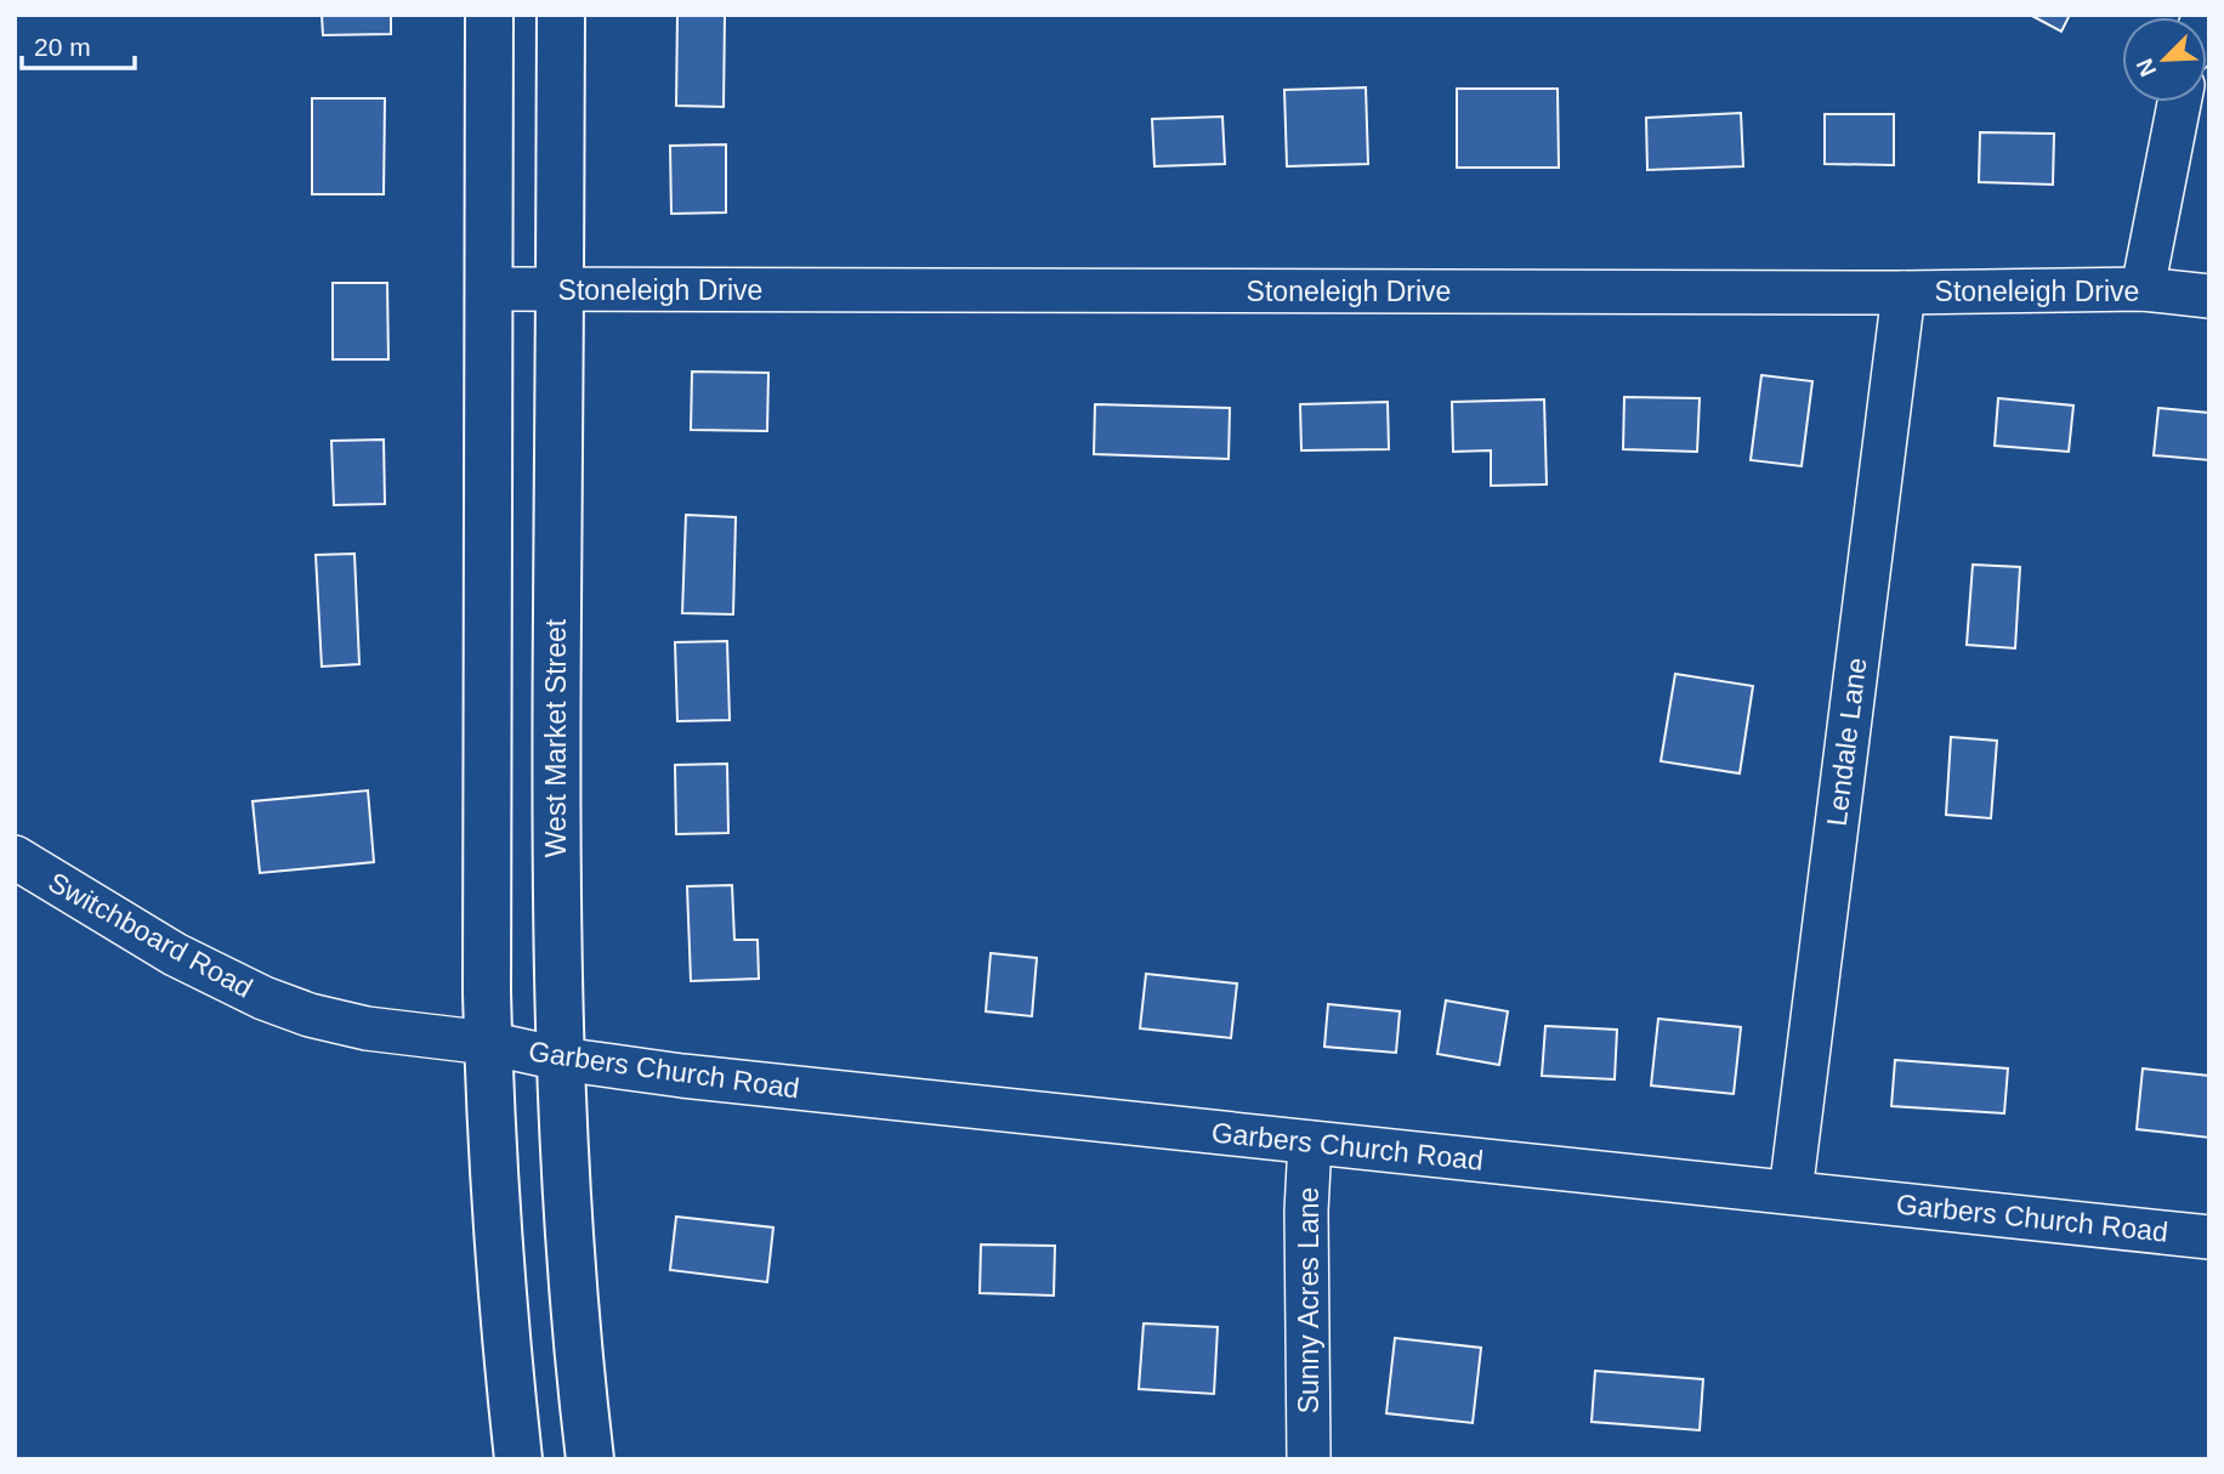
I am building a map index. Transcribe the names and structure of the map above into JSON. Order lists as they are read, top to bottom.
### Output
{
  "streets": {
    "main road": ["West Market Street"],
    "street": [
      "Stoneleigh Drive",
      "Lendale Lane",
      "Switchboard Road",
      "Garbers Church Road",
      "Sunny Acres Lane"
    ]
  },
  "crossings": [
    ["Stoneleigh Drive", "West Market Street"],
    ["Stoneleigh Drive", "Lendale Lane"],
    ["West Market Street", "Garbers Church Road"],
    ["Lendale Lane", "Garbers Church Road"],
    ["Switchboard Road", "Garbers Church Road"],
    ["Garbers Church Road", "Sunny Acres Lane"]
  ],
  "scale_bar": "20 m",
  "north": "bottom left"
}
